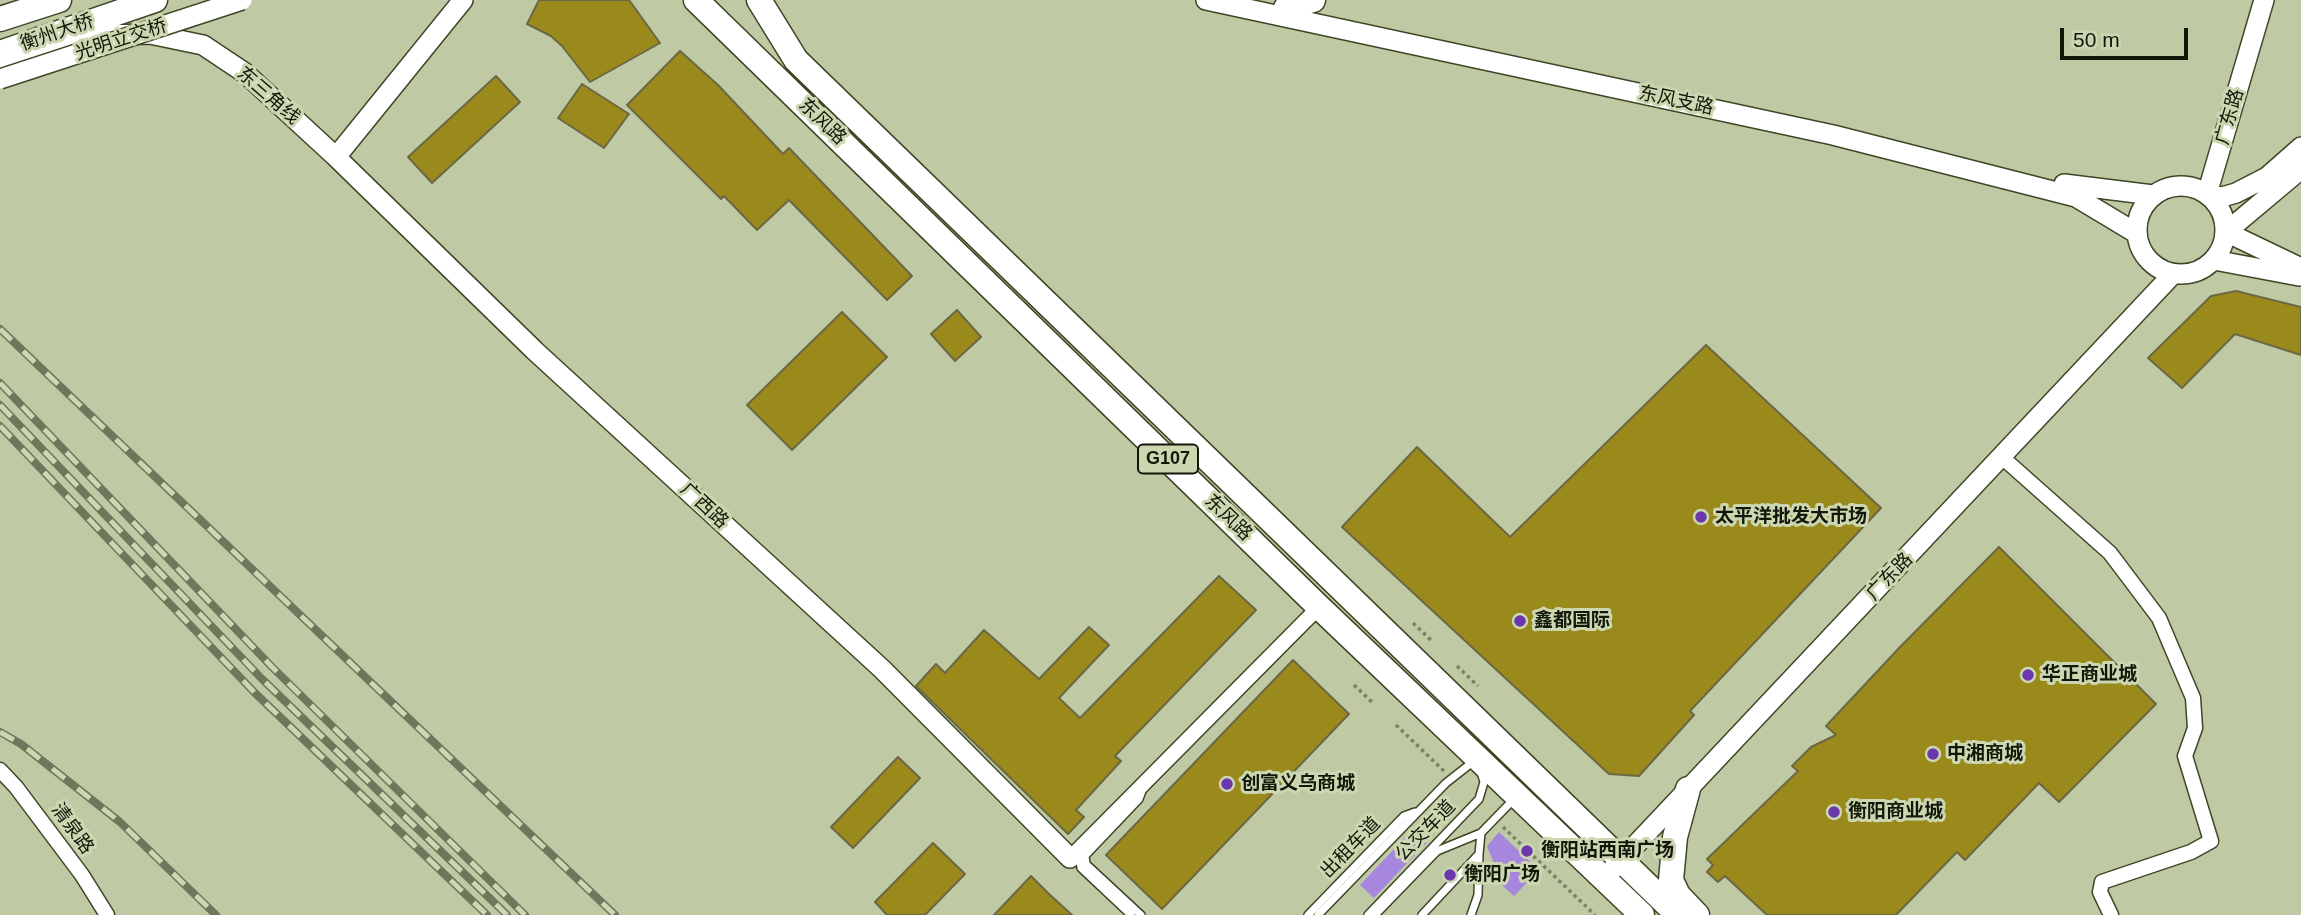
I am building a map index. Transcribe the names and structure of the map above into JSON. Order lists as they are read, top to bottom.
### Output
{
  "streets": {
    "highway": ["衡州大桥", "东风路", "G107"],
    "main road": [
      "光明立交桥",
      "东三角线",
      "东风支路",
      "广东路",
      "广西路"
    ],
    "street": ["清泉路"],
    "lane": ["公交车道", "出租车道"]
  },
  "crossings": [
    ["东三角线", "广西路"],
    ["东风支路", "广东路"],
    ["广东路", "东风路"],
    ["东风路", "公交车道"],
    ["东风路", "出租车道"],
    ["公交车道", "出租车道"]
  ],
  "places": [
    "太平洋批发大市场",
    "鑫都国际",
    "华正商业城",
    "中湘商城",
    "创富义乌商城",
    "衡阳商业城",
    "衡阳站西南广场",
    "衡阳广场"
  ],
  "scale_bar": "50 m"
}
